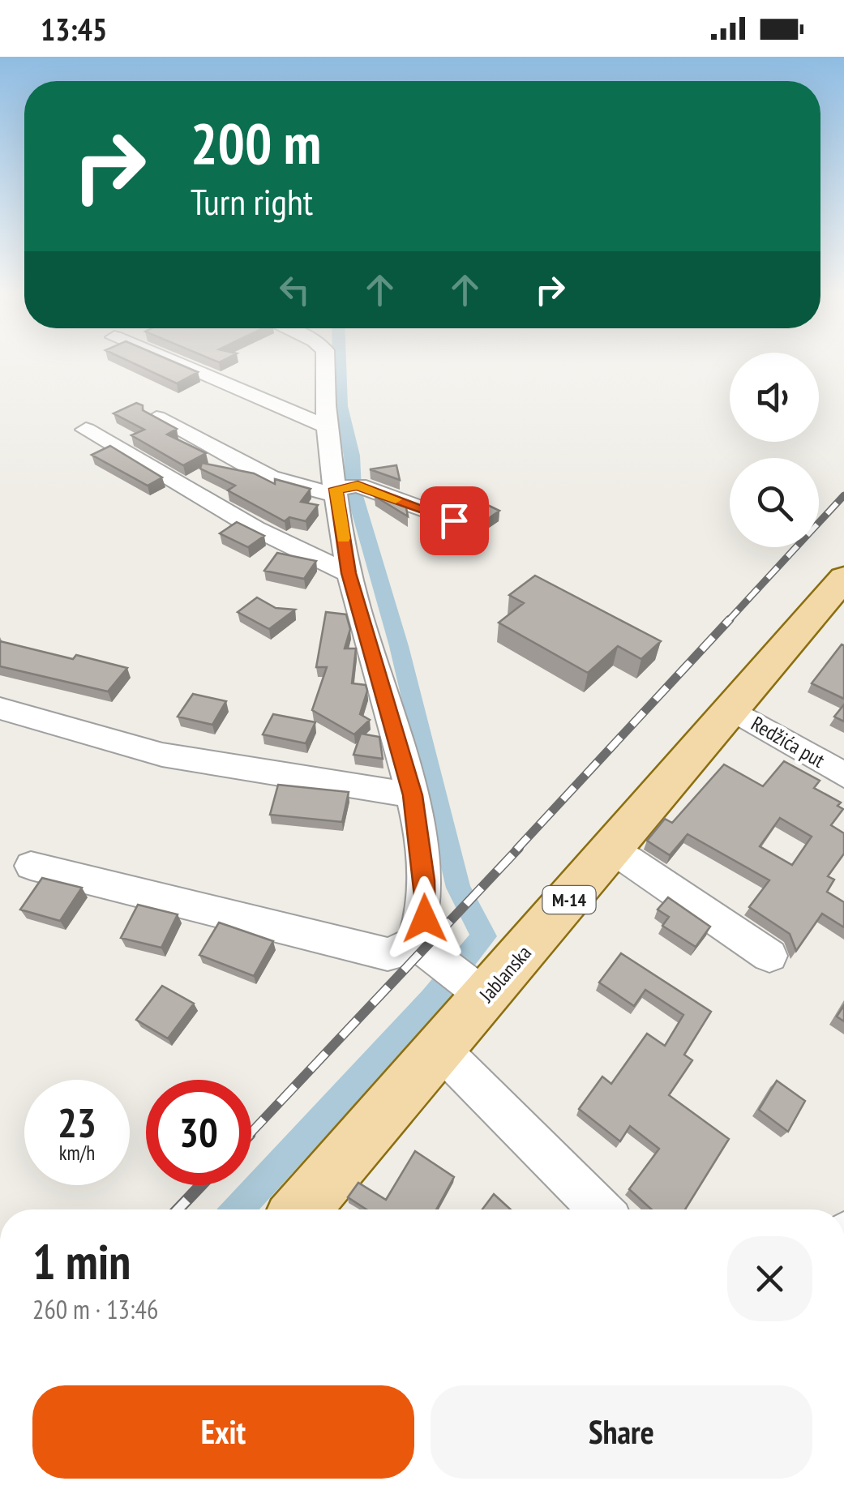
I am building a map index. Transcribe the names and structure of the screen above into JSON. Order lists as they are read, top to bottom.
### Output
{
  "streets": {
    "main road": ["M-14", "Jablanska"],
    "street": ["Redžića put"]
  },
  "crossings": [
    ["Redžića put", "Jablanska"]
  ],
  "page": {
    "status": "13:45",
    "turn": ["200 m", "Turn right"],
    "speed": "23 km/h",
    "limit": "30",
    "heading": ["1 min", "260 m · 13:46"],
    "buttons": ["Exit", "Share"]
  }
}
